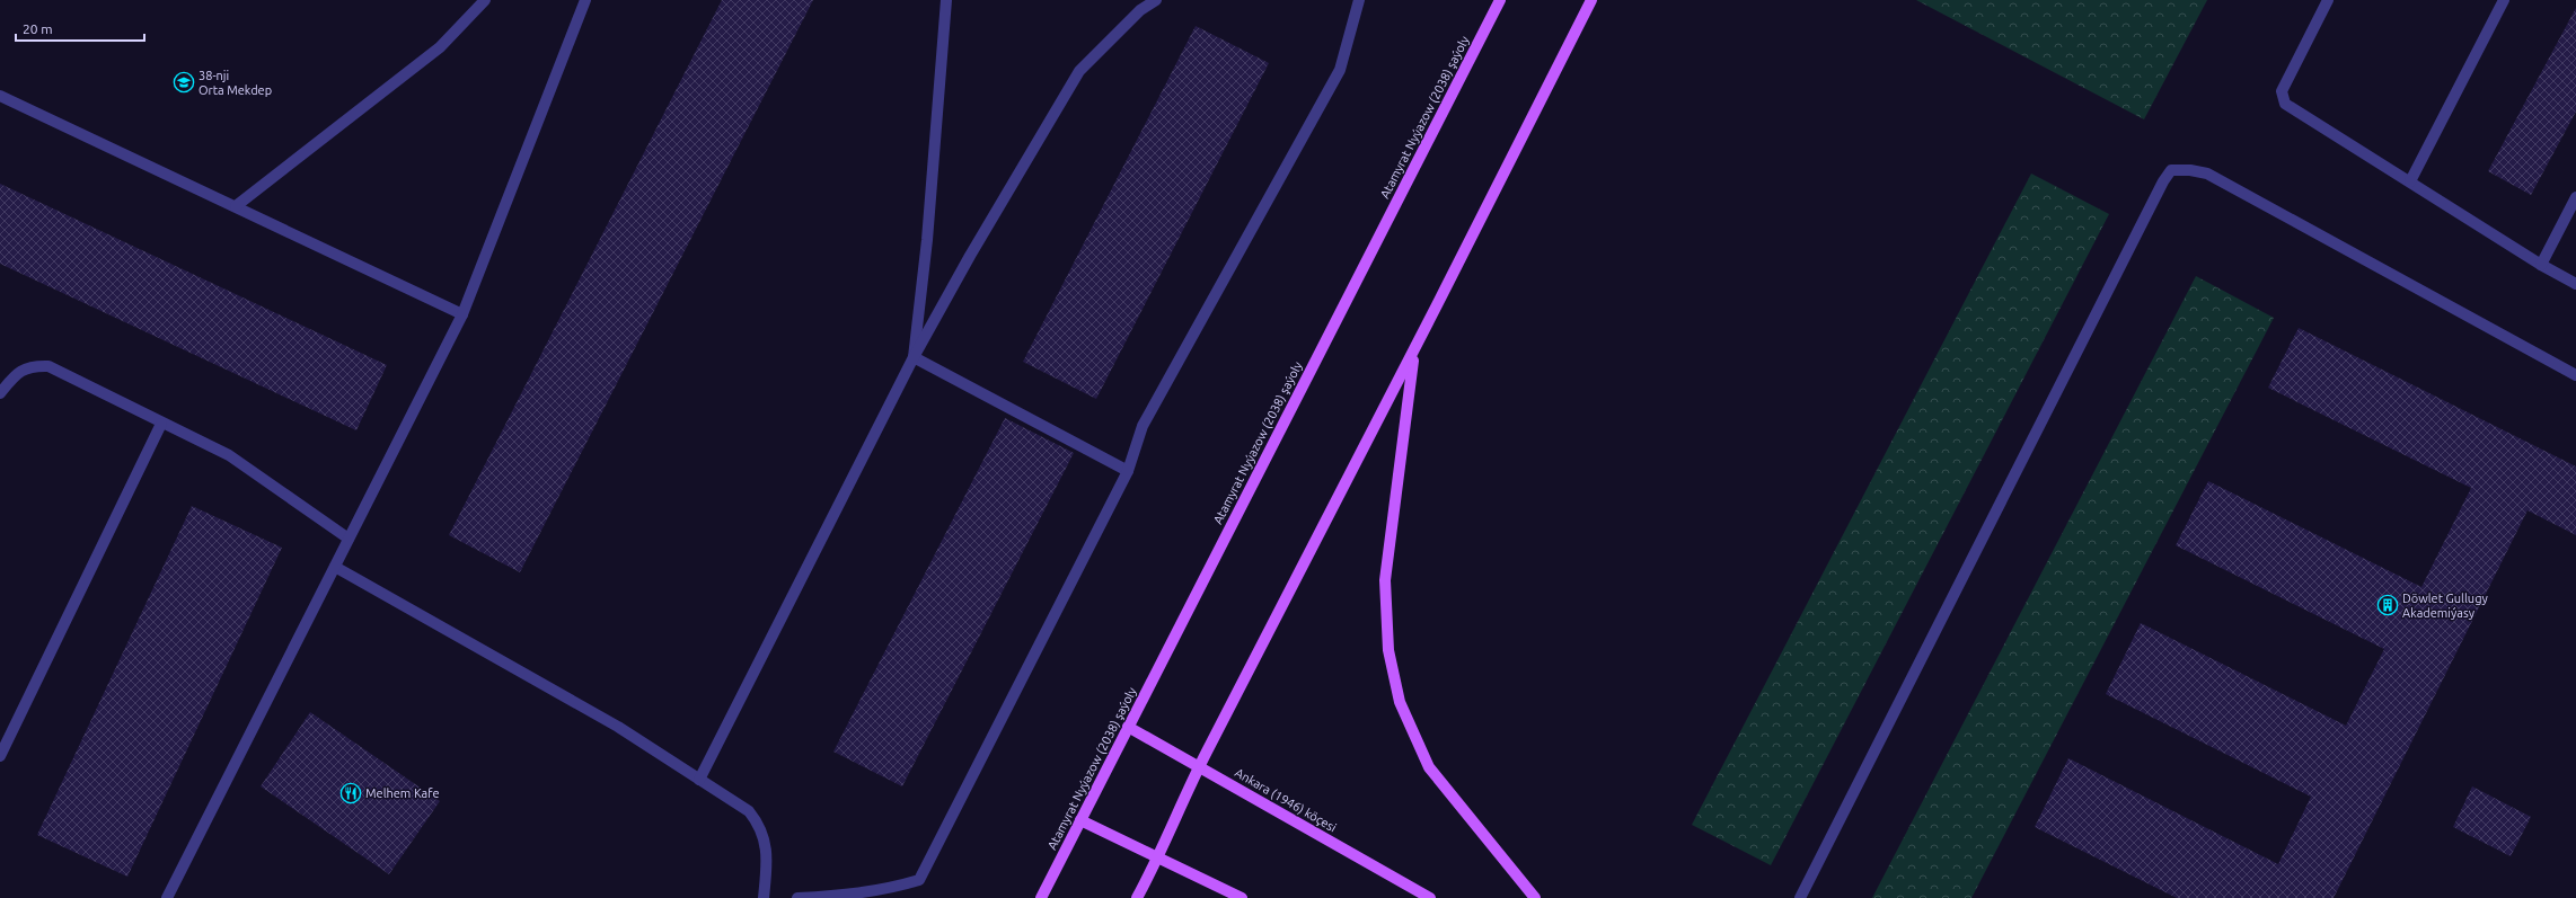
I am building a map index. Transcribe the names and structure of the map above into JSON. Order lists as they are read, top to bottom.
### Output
{
  "streets": {
    "main road": ["Atamyrat Nyýazow (2038) şaýoly", "Ankara (1946) köçesi"]
  },
  "crossings": [
    ["Atamyrat Nyýazow (2038) şaýoly", "Ankara (1946) köçesi"]
  ],
  "places": {
    "school or university": ["38-nji Orta Mekdep"],
    "building": ["Döwlet Gullugy Akademiýasy"],
    "restaurant": ["Melhem Kafe"]
  },
  "scale_bar": "20 m"
}
